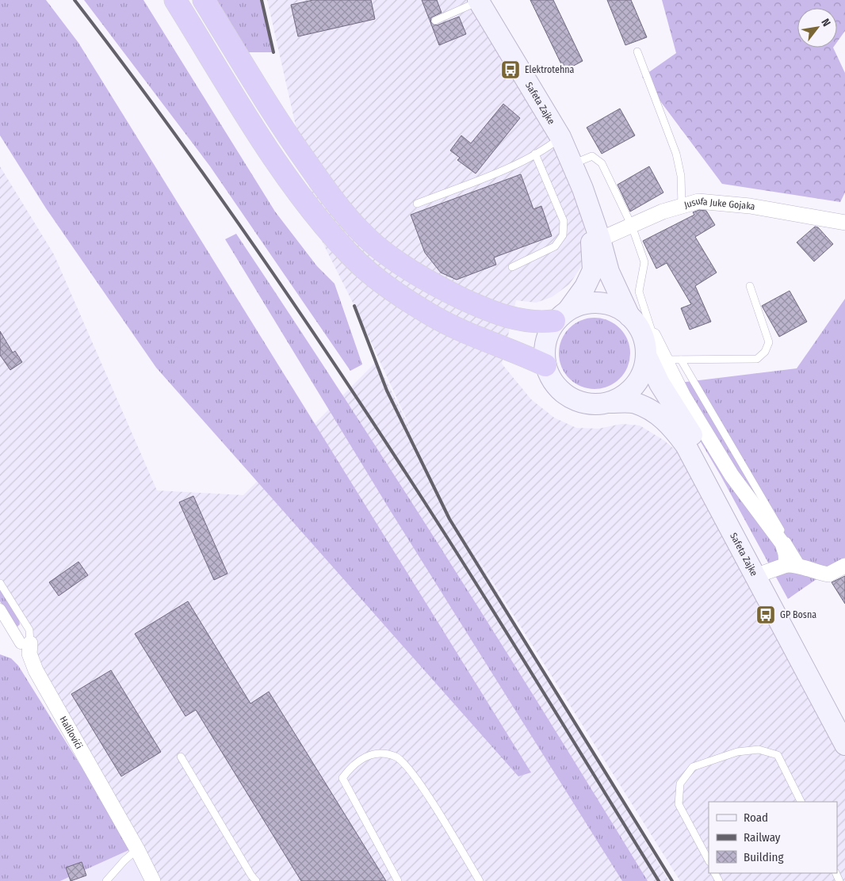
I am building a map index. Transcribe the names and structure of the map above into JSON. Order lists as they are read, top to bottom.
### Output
{
  "streets": {
    "main road": ["Safeta Zajke"],
    "street": ["Jusufa Juke Gojaka", "Halilovići"]
  },
  "crossings": [
    ["Safeta Zajke", "Jusufa Juke Gojaka"]
  ],
  "places": {
    "bus stop": ["Elektrotehna", "GP Bosna"]
  },
  "legend": ["Road", "Railway", "Building"],
  "north": "top right"
}
